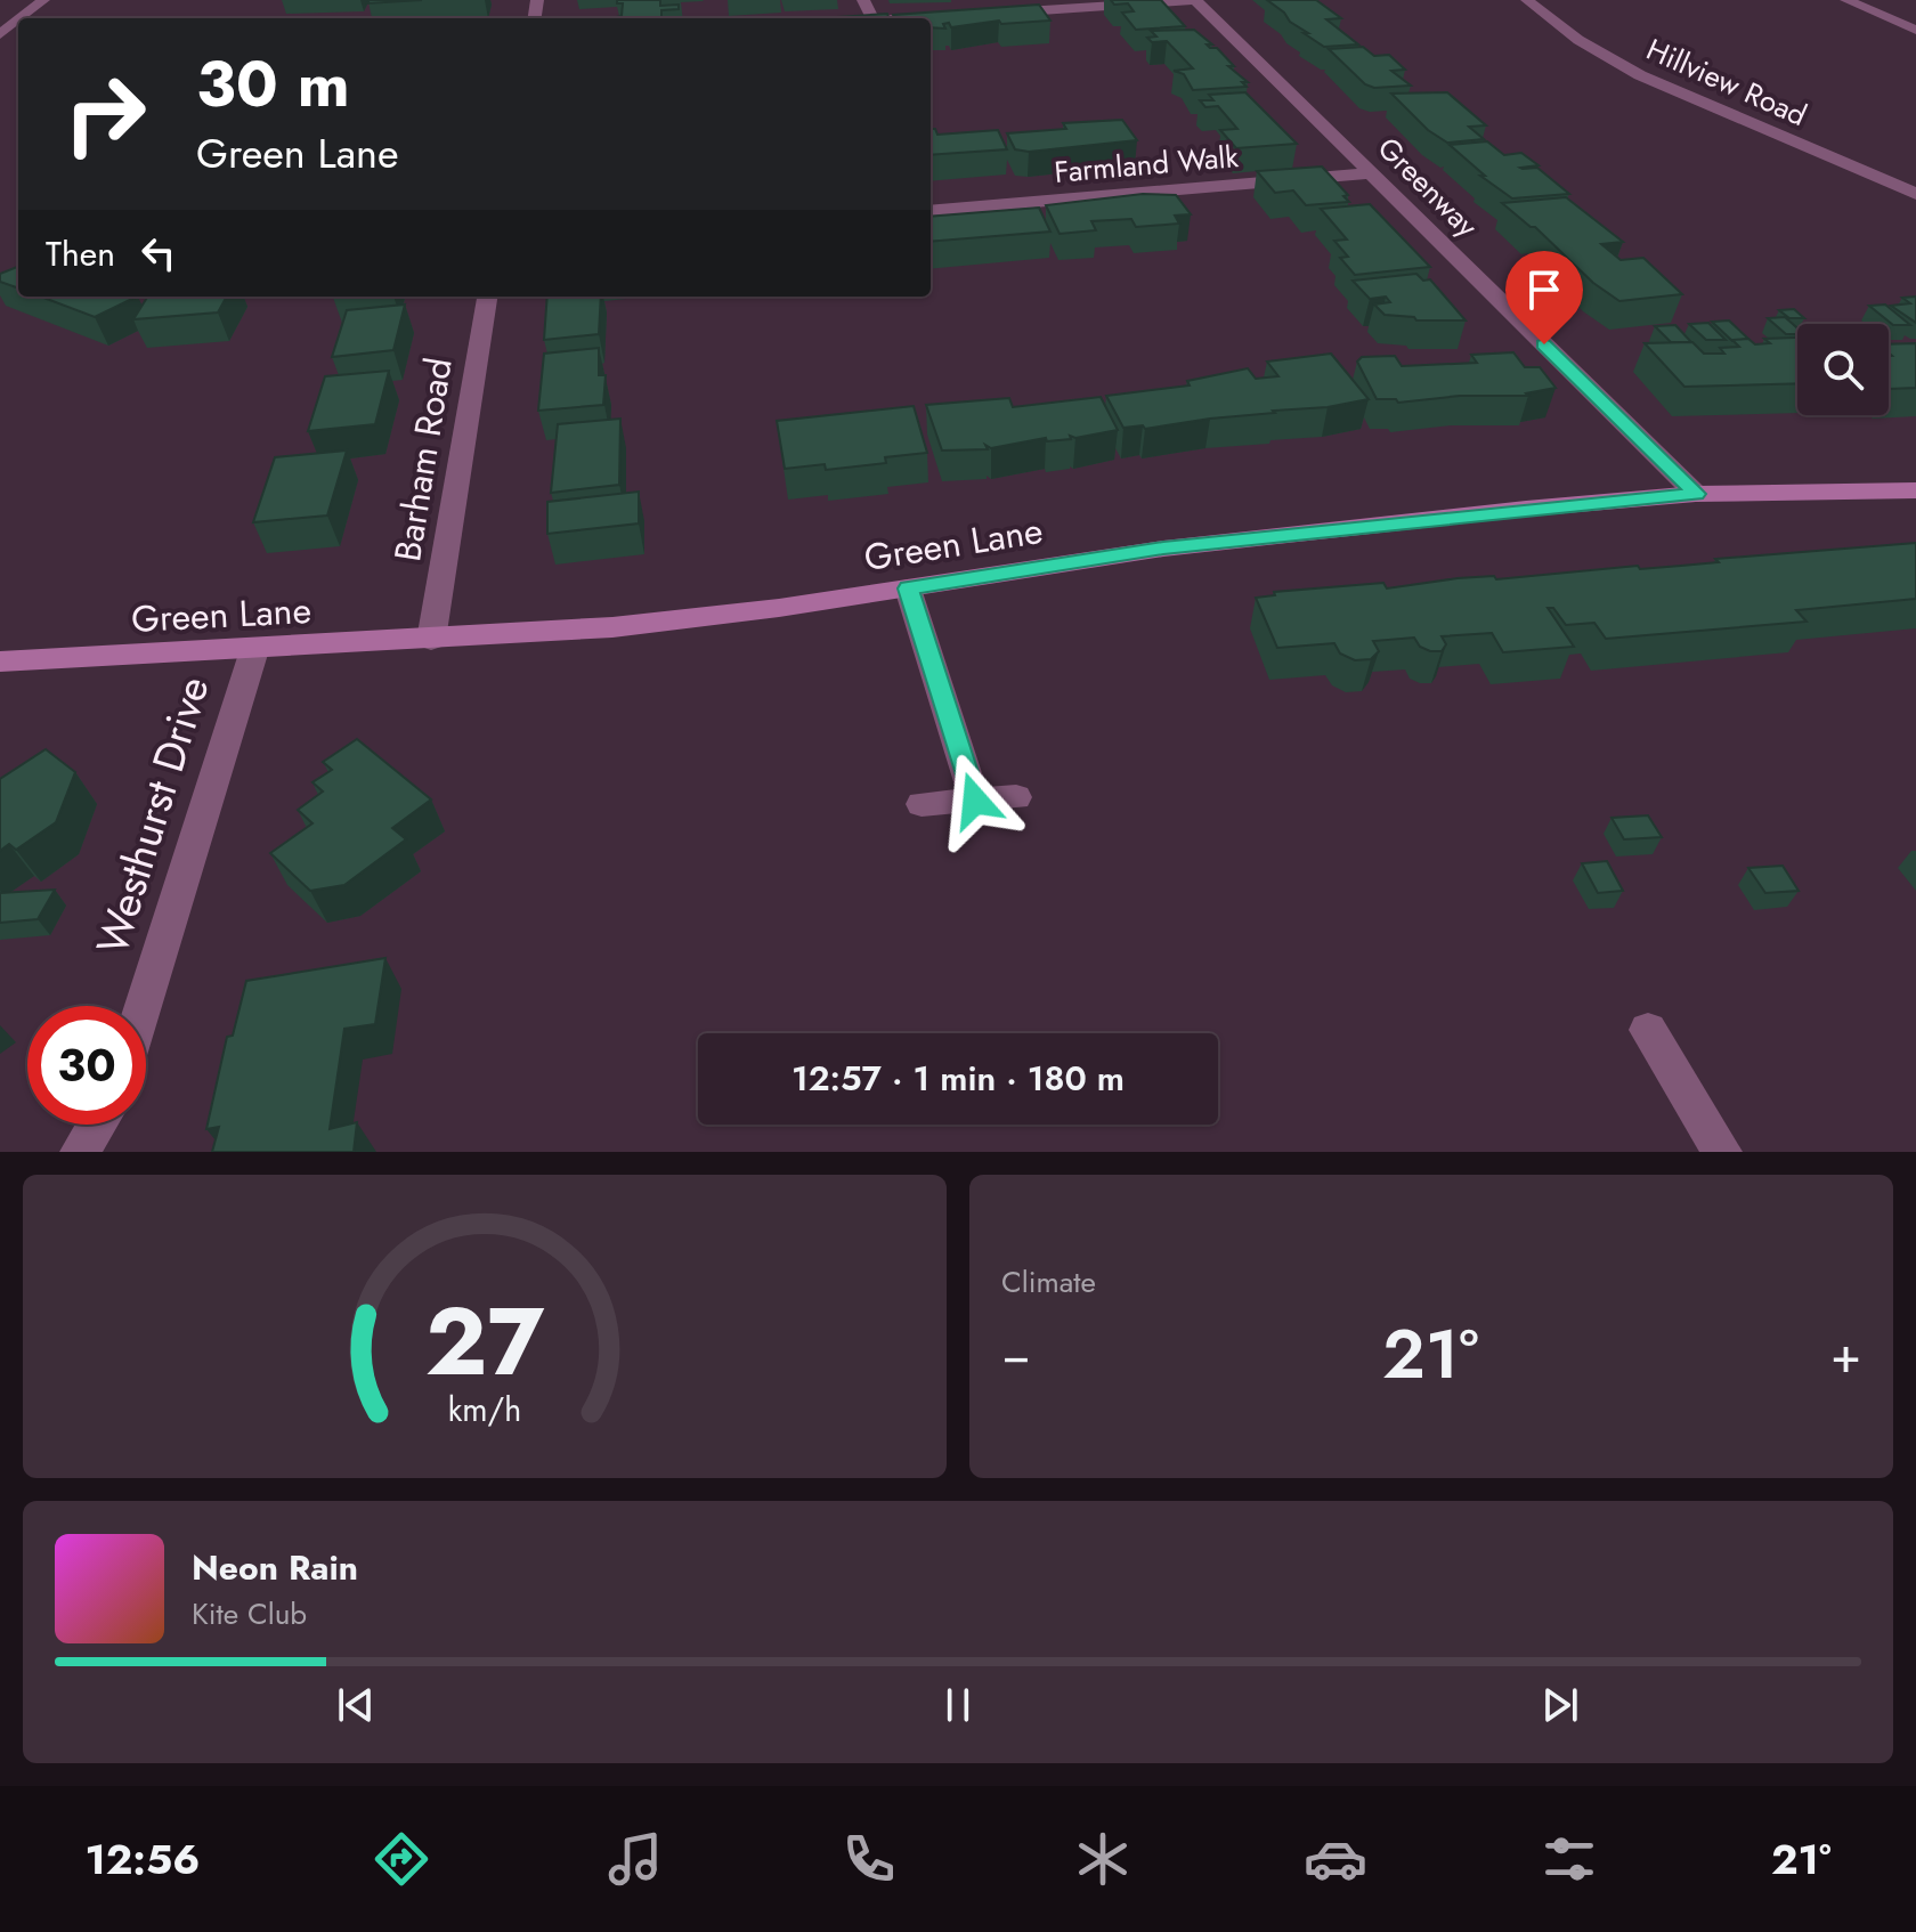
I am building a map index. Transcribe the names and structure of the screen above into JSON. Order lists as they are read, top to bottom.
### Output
{
  "streets": {
    "main road": ["Green Lane"],
    "street": [
      "Hillview Road",
      "Farmland Walk",
      "Greenway",
      "Barham Road",
      "Westhurst Drive"
    ]
  },
  "crossings": [
    ["Farmland Walk", "Greenway"],
    ["Greenway", "Green Lane"],
    ["Barham Road", "Green Lane"],
    ["Green Lane", "Westhurst Drive"]
  ],
  "page": {
    "turn": ["30 m", "Green Lane"],
    "then": "Then",
    "limit": "30",
    "trip": "12:57 · 1 min · 180 m",
    "tile": "Climate",
    "heat": ["−", "21°", "+"],
    "song": ["Neon Rain", "Kite Club"],
    "tabs": ["12:56", "21°"],
    "gauge": ["27", "km/h"]
  }
}
